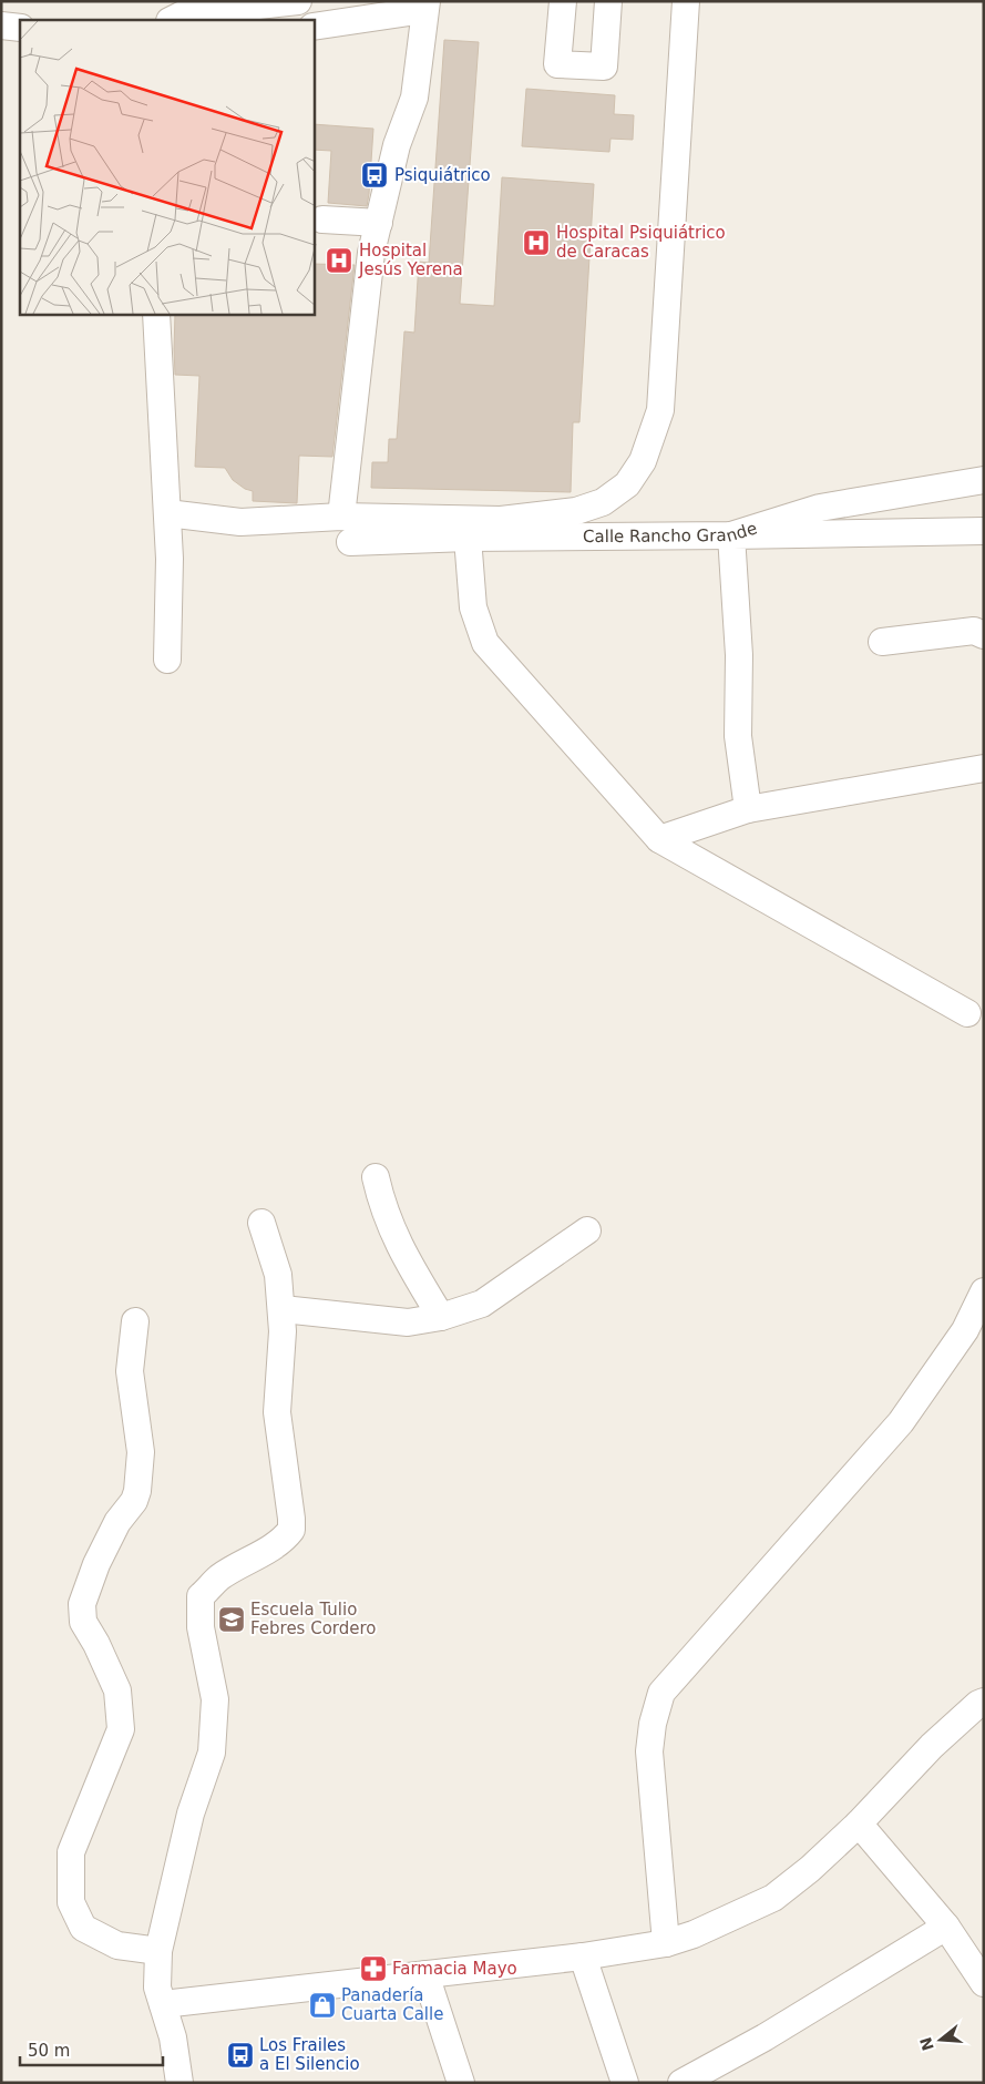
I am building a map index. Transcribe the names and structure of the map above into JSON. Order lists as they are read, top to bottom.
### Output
{
  "streets": {
    "street": ["Calle Rancho Grande"]
  },
  "places": {
    "bus stop": ["Psiquiátrico", "Los Frailes a El Silencio"],
    "hospital": ["Hospital Psiquiátrico de Caracas", "Hospital Jesús Yerena"],
    "school or university": ["Escuela Tulio Febres Cordero"],
    "pharmacy": ["Farmacia Mayo"],
    "shop": ["Panadería Cuarta Calle"]
  },
  "scale_bar": "50 m",
  "north": "left"
}
